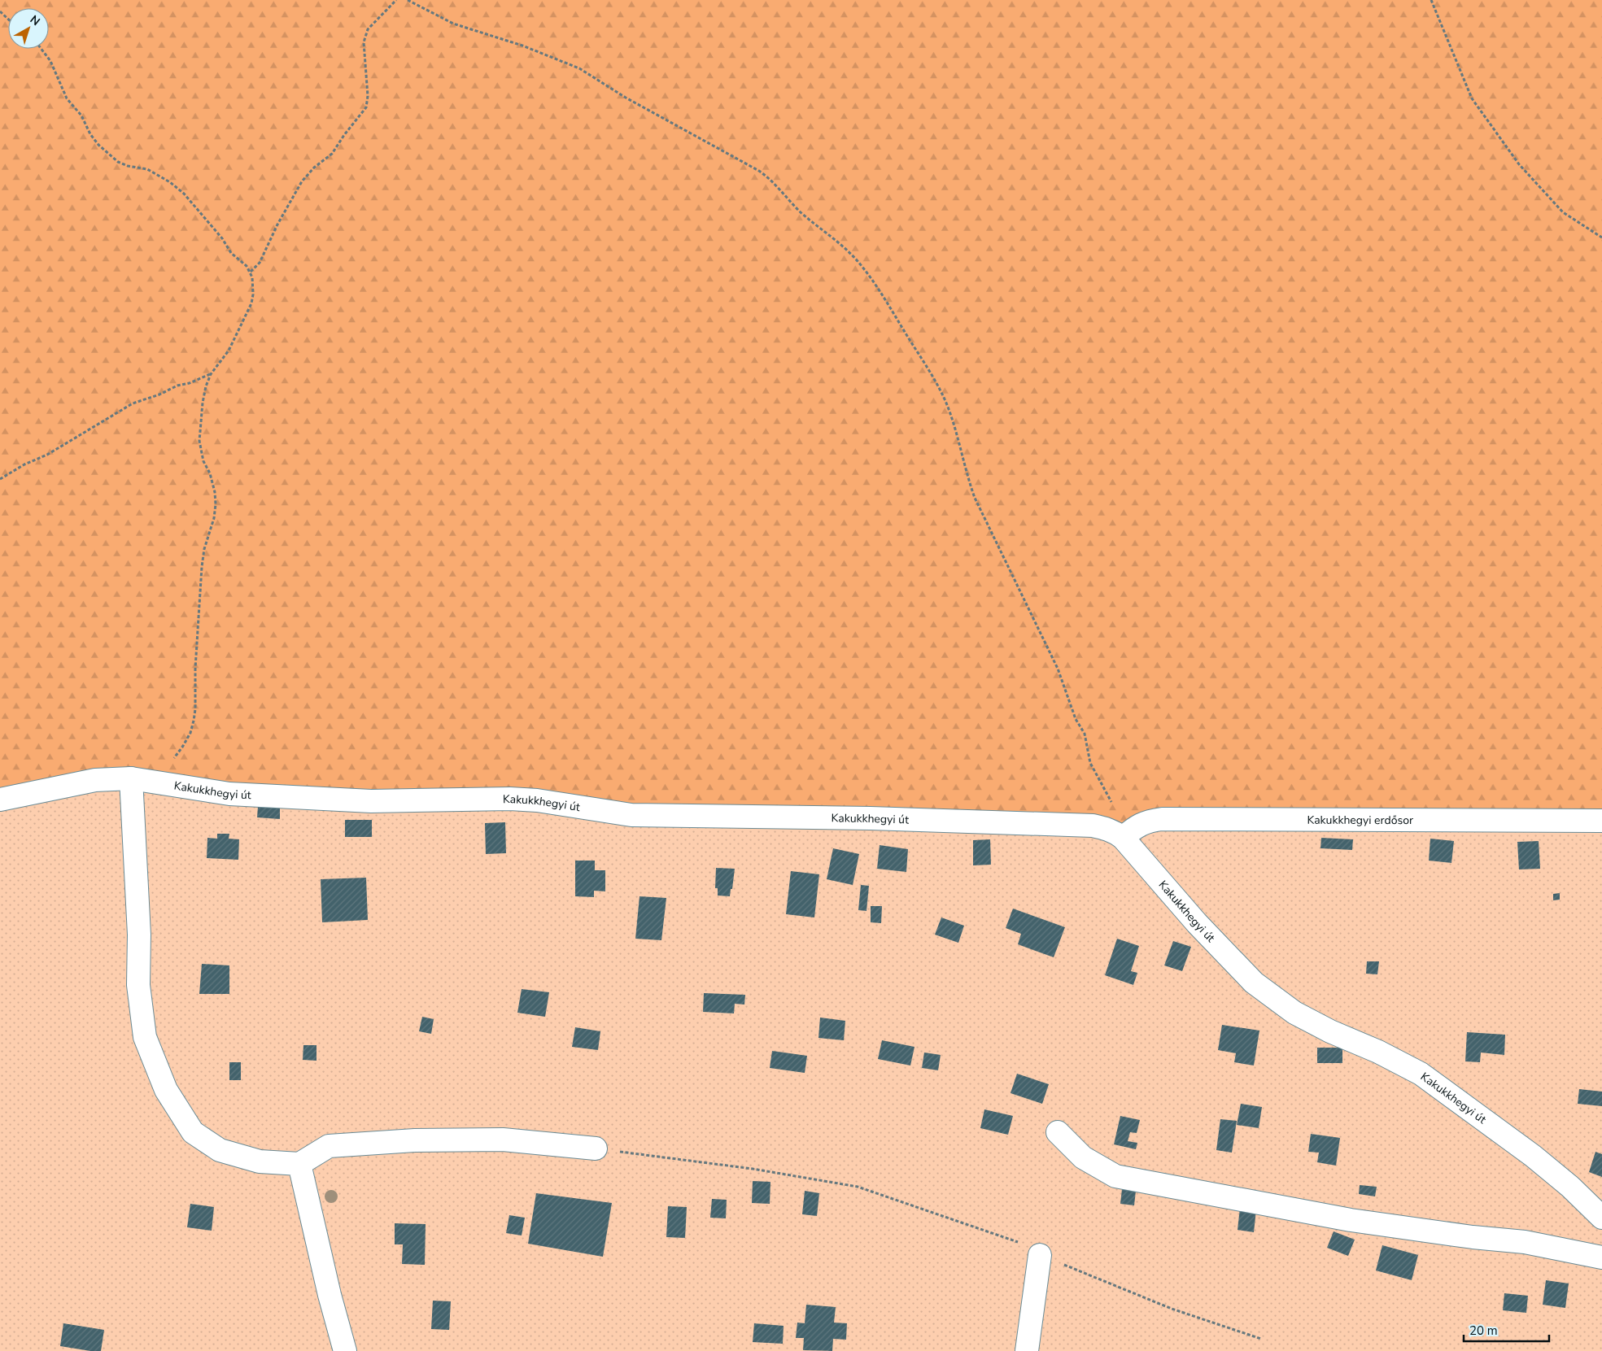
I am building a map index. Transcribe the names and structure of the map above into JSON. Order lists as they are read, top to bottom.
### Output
{
  "streets": {
    "street": ["Kakukkhegyi út", "Kakukkhegyi erdősor"]
  },
  "crossings": [
    ["Kakukkhegyi út", "Kakukkhegyi erdősor"]
  ],
  "scale_bar": "20 m",
  "north": "top right"
}
